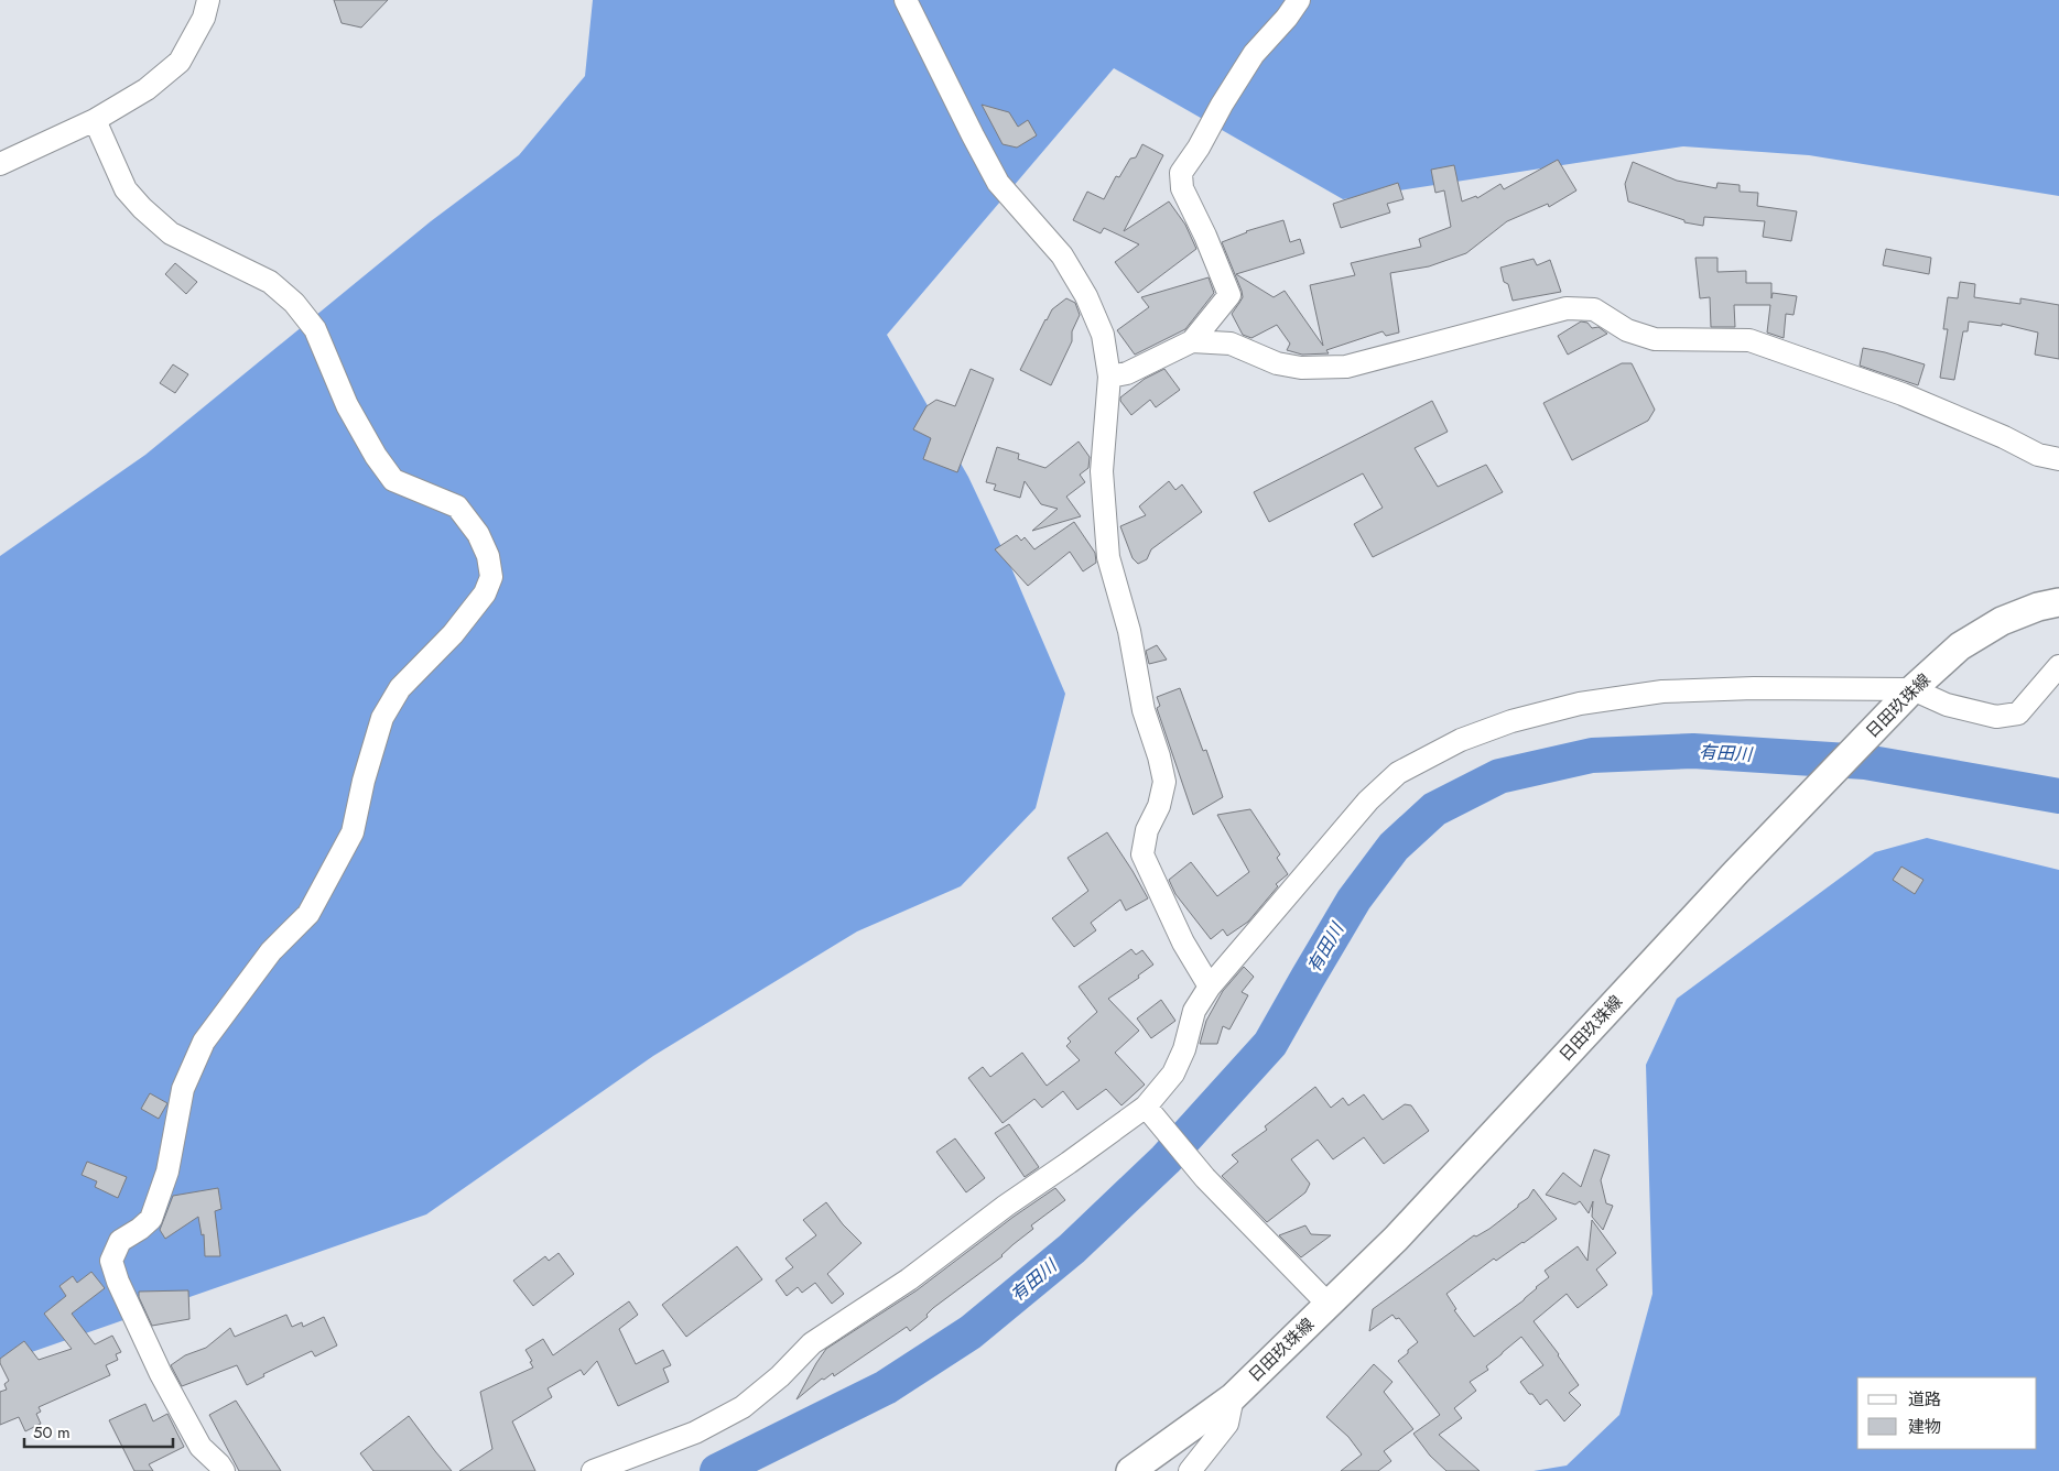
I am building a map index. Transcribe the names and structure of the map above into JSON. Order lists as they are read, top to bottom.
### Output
{
  "streets": {
    "main road": ["日田玖珠線"]
  },
  "water": ["有田川"],
  "legend": ["道路", "建物"],
  "scale_bar": "50 m"
}
